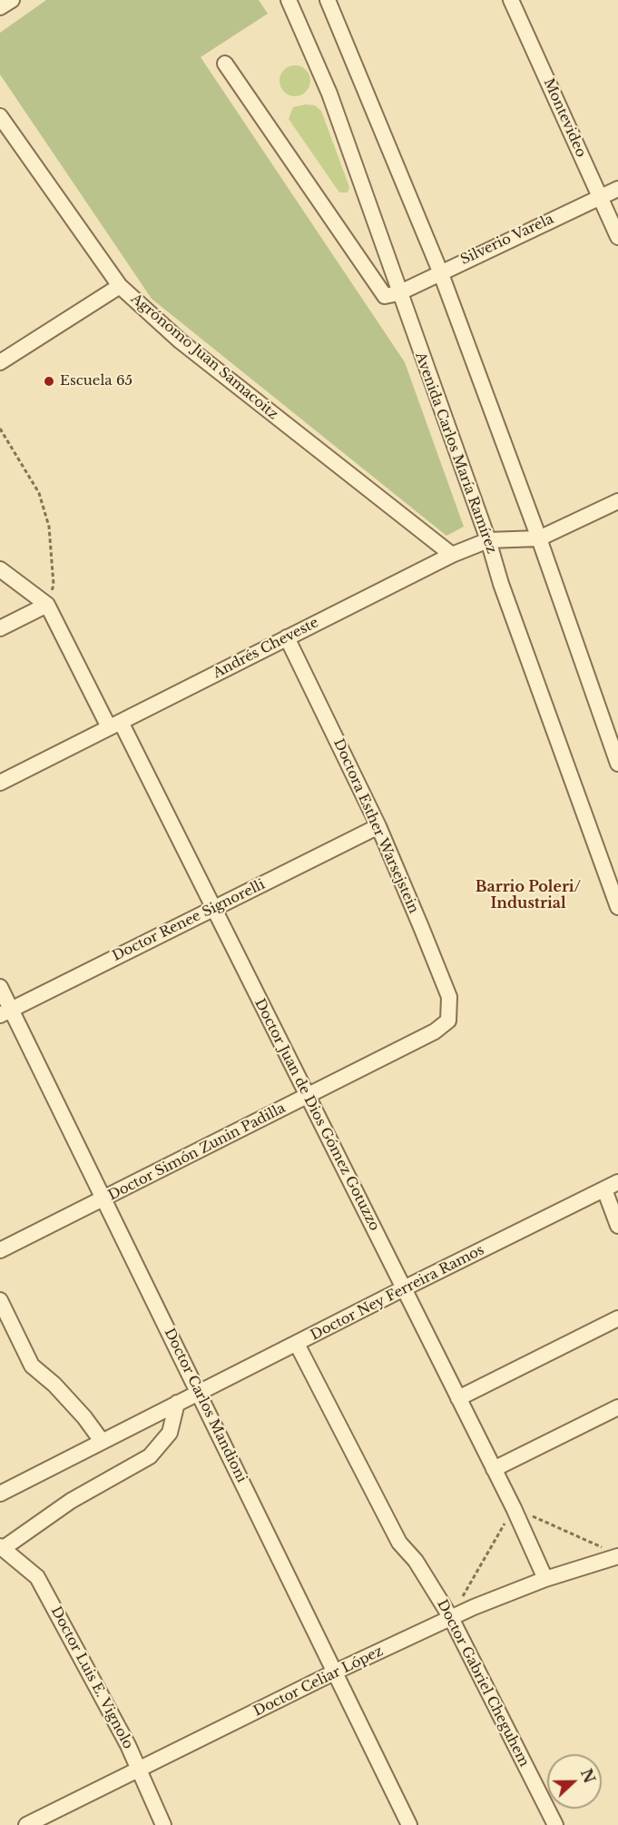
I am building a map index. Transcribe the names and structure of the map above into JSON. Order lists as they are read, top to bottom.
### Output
{
  "streets": {
    "street": [
      "Montevideo",
      "Silverio Varela",
      "Agrónomo Juan Samacoitz",
      "Avenida Carlos María Ramírez",
      "Andrés Cheveste",
      "Doctora Esther Warsejstein",
      "Doctor Renee Signorelli",
      "Doctor Juan de Dios Gómez Gotuzzo",
      "Doctor Simón Zunin Padilla",
      "Doctor Ney Ferreira Ramos",
      "Doctor Carlos Mandioni",
      "Doctor Luis E. Vignolo",
      "Doctor Celiar López",
      "Doctor Gabriel Cheguhem"
    ]
  },
  "crossings": [
    ["Montevideo", "Silverio Varela"],
    ["Silverio Varela", "Avenida Carlos María Ramírez"],
    ["Agrónomo Juan Samacoitz", "Andrés Cheveste"],
    ["Avenida Carlos María Ramírez", "Andrés Cheveste"],
    ["Andrés Cheveste", "Doctora Esther Warsejstein"],
    ["Andrés Cheveste", "Doctor Juan de Dios Gómez Gotuzzo"],
    ["Doctora Esther Warsejstein", "Doctor Renee Signorelli"],
    ["Doctora Esther Warsejstein", "Doctor Simón Zunin Padilla"],
    ["Doctor Renee Signorelli", "Doctor Juan de Dios Gómez Gotuzzo"],
    ["Doctor Renee Signorelli", "Doctor Carlos Mandioni"],
    ["Doctor Juan de Dios Gómez Gotuzzo", "Doctor Simón Zunin Padilla"],
    ["Doctor Juan de Dios Gómez Gotuzzo", "Doctor Ney Ferreira Ramos"],
    ["Doctor Juan de Dios Gómez Gotuzzo", "Doctor Celiar López"],
    ["Doctor Simón Zunin Padilla", "Doctor Carlos Mandioni"],
    ["Doctor Ney Ferreira Ramos", "Doctor Carlos Mandioni"],
    ["Doctor Ney Ferreira Ramos", "Doctor Gabriel Cheguhem"],
    ["Doctor Carlos Mandioni", "Doctor Celiar López"],
    ["Doctor Luis E. Vignolo", "Doctor Celiar López"],
    ["Doctor Celiar López", "Doctor Gabriel Cheguhem"]
  ],
  "districts": ["Barrio Poleri/ Industrial"],
  "places": ["Escuela 65"],
  "north": "right"
}
